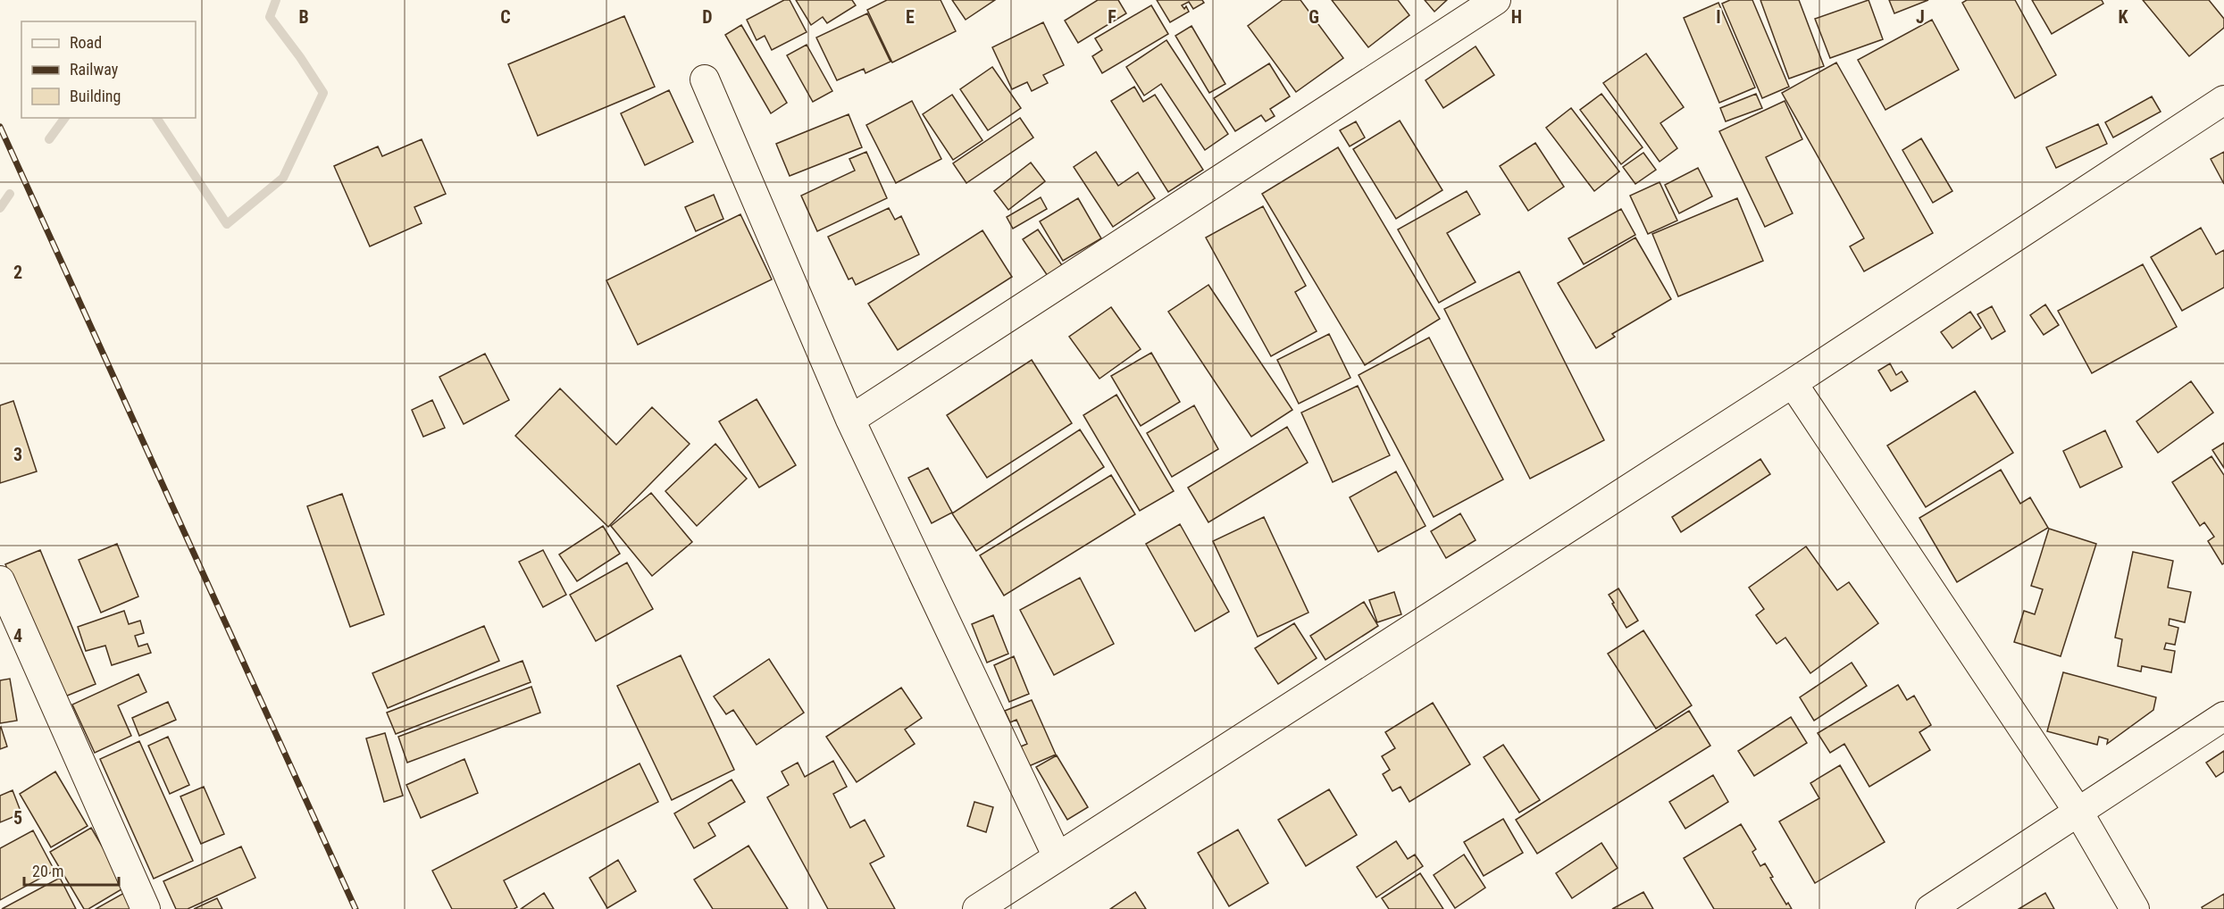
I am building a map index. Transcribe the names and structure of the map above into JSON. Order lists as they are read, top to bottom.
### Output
{
  "legend": ["Road", "Railway", "Building"],
  "scale_bar": "20 m",
  "grid": {
    "columns": [
      "B",
      "C",
      "D",
      "E",
      "F",
      "G",
      "H",
      "I",
      "J",
      "K"
    ],
    "rows": [
      "2",
      "3",
      "4",
      "5"
    ]
  }
}
